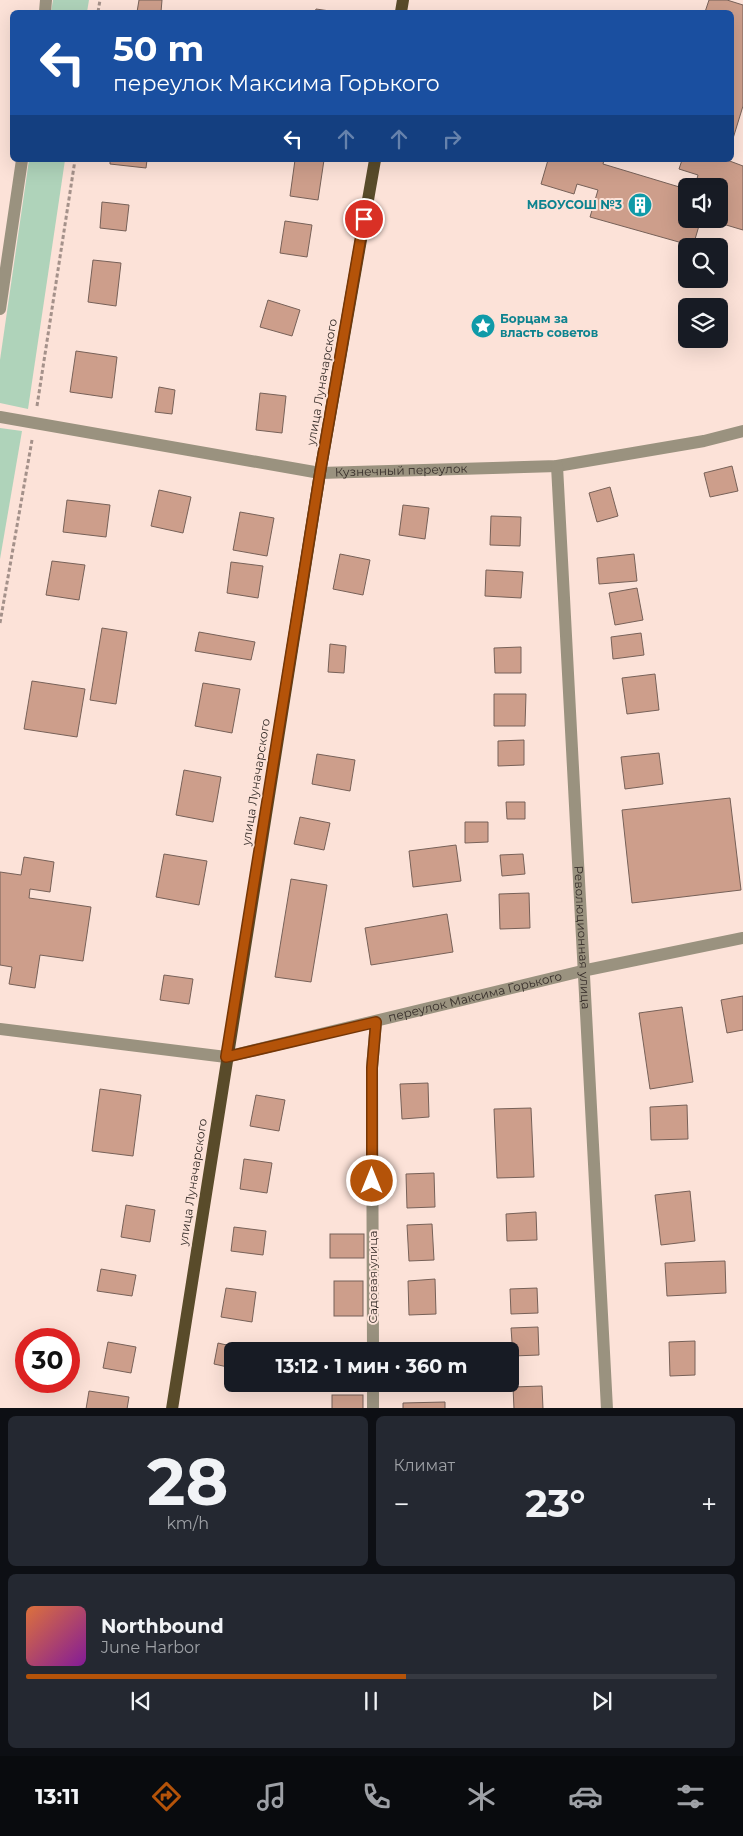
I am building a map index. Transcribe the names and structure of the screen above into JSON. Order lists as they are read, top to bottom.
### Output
{
  "streets": {
    "main road": ["улица Луначарского"],
    "street": [
      "Кузнечный переулок",
      "Революционная улица",
      "переулок Максима Горького",
      "Садовая улица"
    ]
  },
  "crossings": [
    ["улица Луначарского", "Кузнечный переулок"],
    ["улица Луначарского", "переулок Максима Горького"],
    ["Кузнечный переулок", "Революционная улица"],
    ["Революционная улица", "переулок Максима Горького"],
    ["переулок Максима Горького", "Садовая улица"]
  ],
  "places": {
    "building": ["МБОУСОШ №3"],
    "place": ["Борцам за власть советов"]
  },
  "page": {
    "turn": ["50 m", "переулок Максима Горького"],
    "limit": "30",
    "trip": "13:12 · 1 мин · 360 m",
    "tile": [
      ["28", "km/h"],
      "Климат"
    ],
    "heat": ["−", "23°", "+"],
    "song": ["Northbound", "June Harbor"],
    "tabs": "13:11"
  }
}
